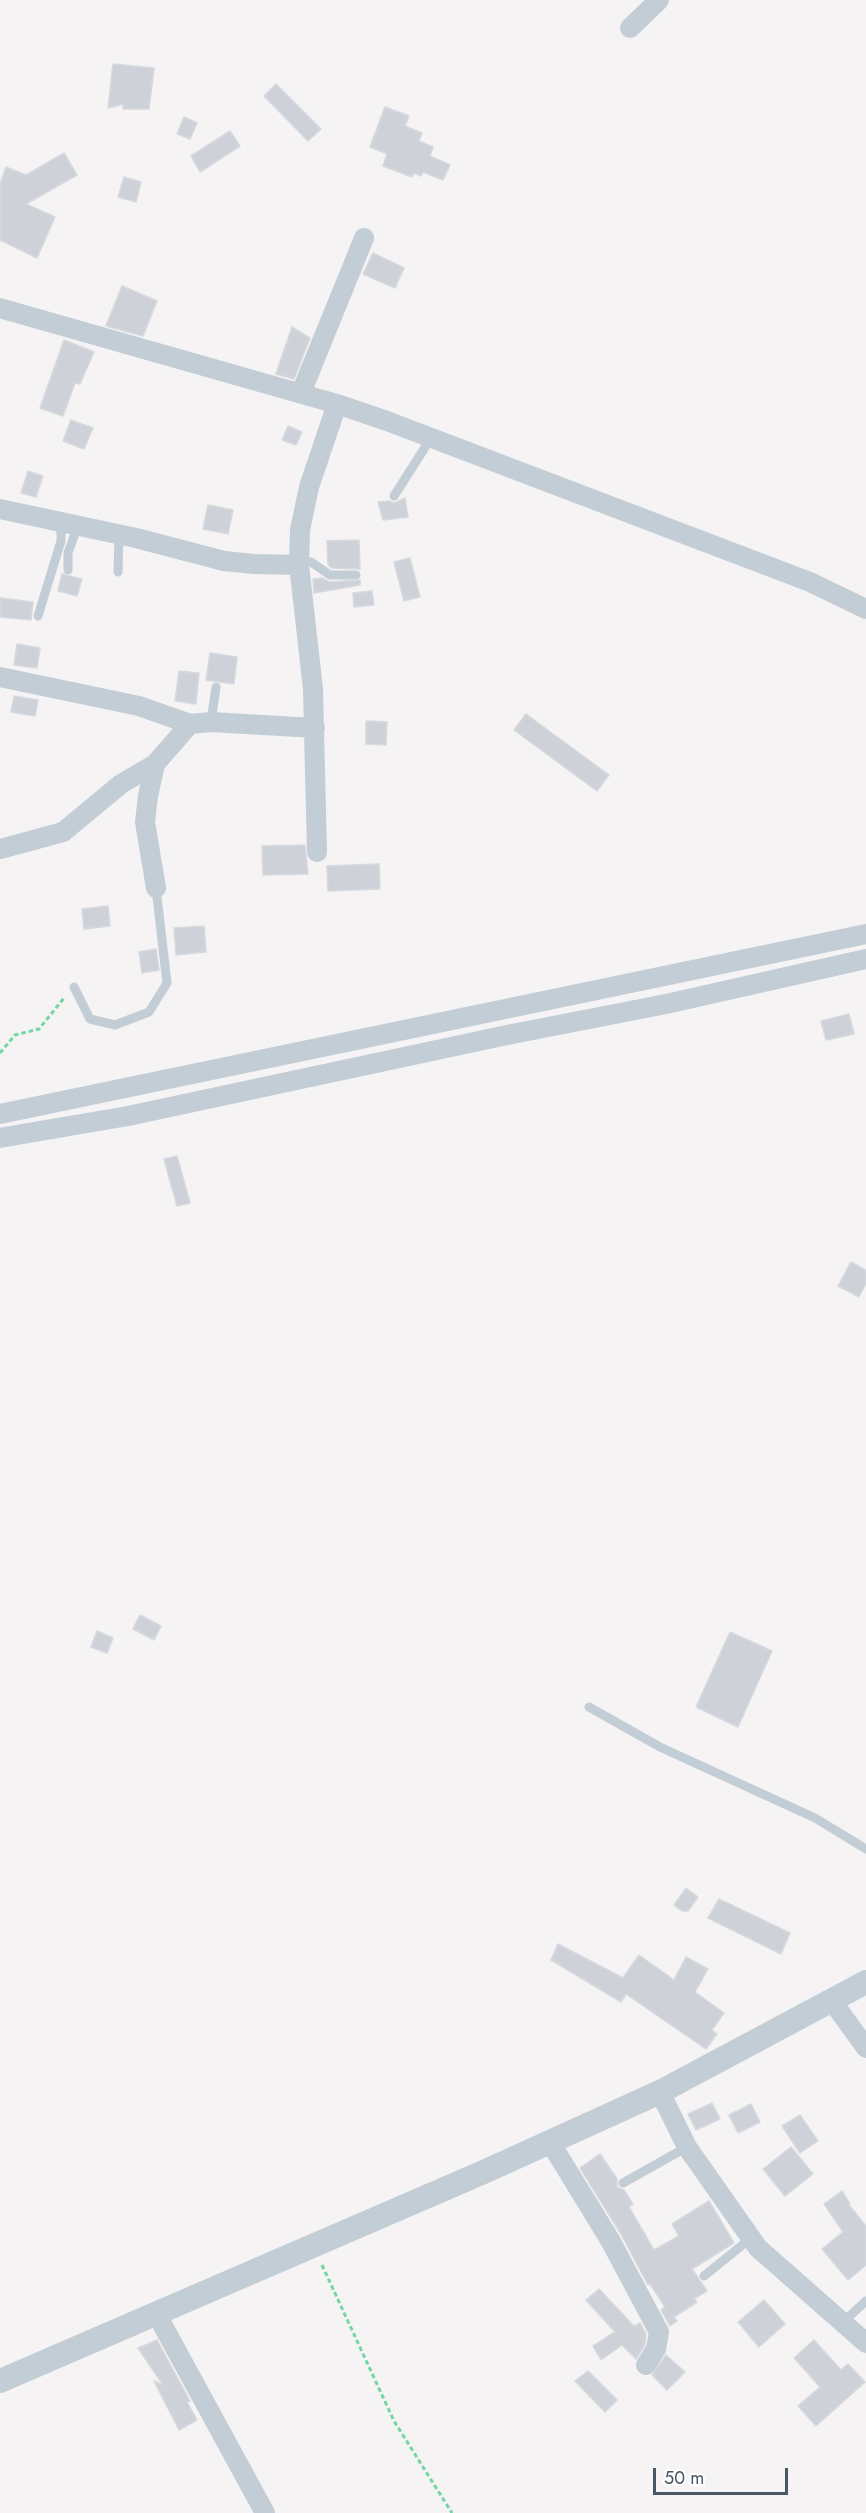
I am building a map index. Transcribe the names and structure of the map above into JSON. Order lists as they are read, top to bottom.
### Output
{
  "scale_bar": "50 m"
}
